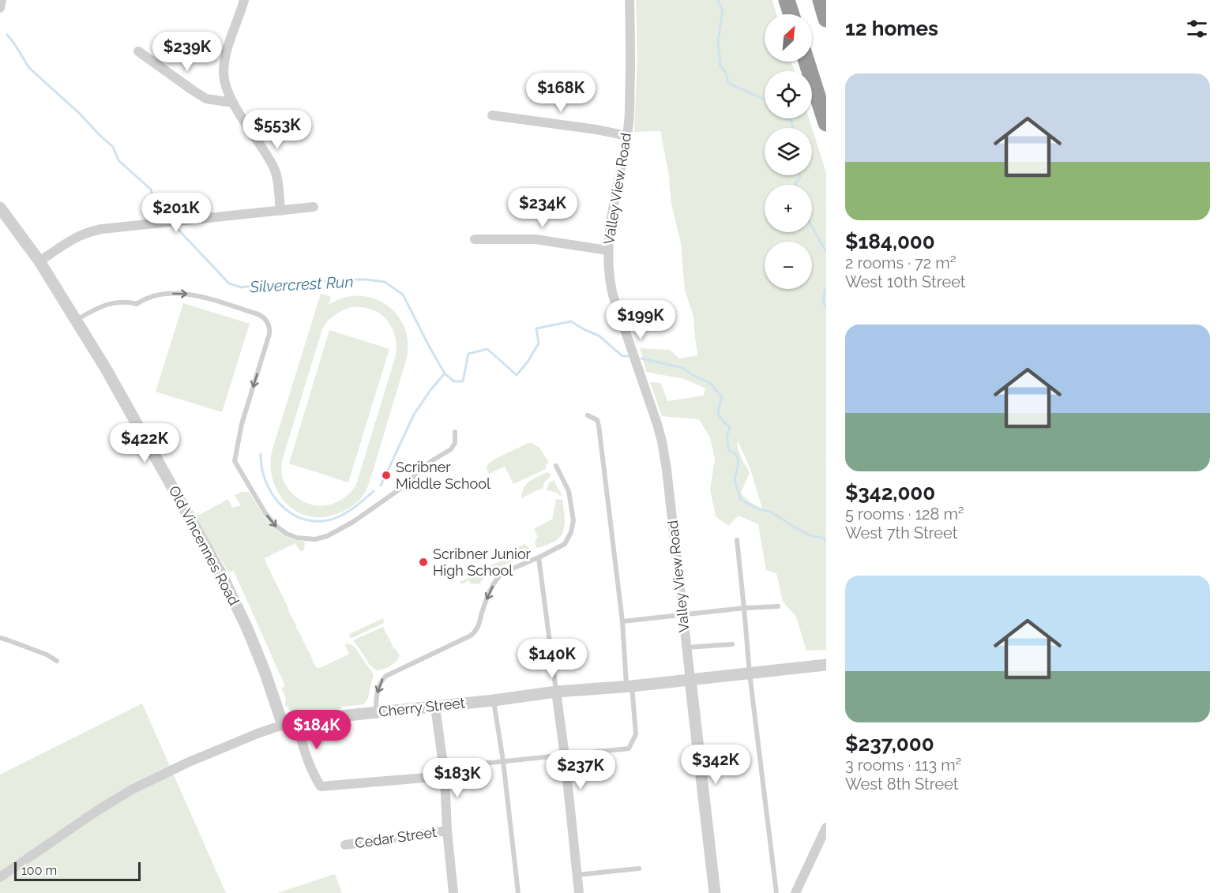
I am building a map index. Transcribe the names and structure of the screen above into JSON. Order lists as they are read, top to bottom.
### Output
{
  "streets": {
    "street": [
      "Valley View Road",
      "Old Vincennes Road",
      "Cherry Street",
      "Cedar Street"
    ]
  },
  "crossings": [
    ["Valley View Road", "Cherry Street"],
    ["Old Vincennes Road", "Cherry Street"]
  ],
  "water": ["Silvercrest Run"],
  "places": ["Scribner Middle School", "Scribner Junior High School"],
  "scale_bar": "100 m",
  "north": "top right",
  "page": {
    "heading": "12 homes",
    "map_buttons": ["+", "−"],
    "price": [
      "$239K",
      "$168K",
      "$553K",
      "$234K",
      "$201K",
      "$199K",
      "$422K",
      "$140K",
      "$184K",
      "$342K",
      "$237K",
      "$183K"
    ],
    "list": [
      {
        "name": "$184,000",
        "note": "2 rooms · 72 m² · West 10th Street"
      },
      {
        "name": "$342,000",
        "note": "5 rooms · 128 m² · West 7th Street"
      },
      {
        "name": "$237,000",
        "note": "3 rooms · 113 m² · West 8th Street"
      }
    ],
    "scale": "100 m"
  }
}
